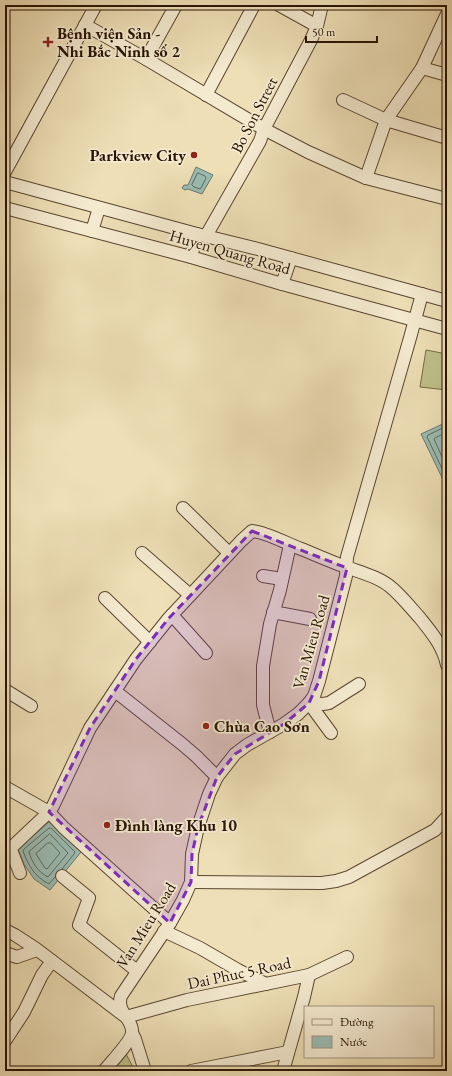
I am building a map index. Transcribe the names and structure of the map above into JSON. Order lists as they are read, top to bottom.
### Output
{
  "streets": {
    "street": [
      "Bo Son Street",
      "Huyen Quang Road",
      "Van Mieu Road",
      "Dai Phuc 5 Road"
    ]
  },
  "crossings": [
    ["Bo Son Street", "Huyen Quang Road"],
    ["Huyen Quang Road", "Van Mieu Road"],
    ["Van Mieu Road", "Dai Phuc 5 Road"]
  ],
  "places": {
    "health": ["Bệnh viện Sản - Nhi Bắc Ninh số 2"],
    "other": ["Parkview City", "Chùa Cao Sơn", "Đình làng Khu 10"]
  },
  "legend": ["Đường", "Nước"],
  "scale_bar": "50 m"
}
